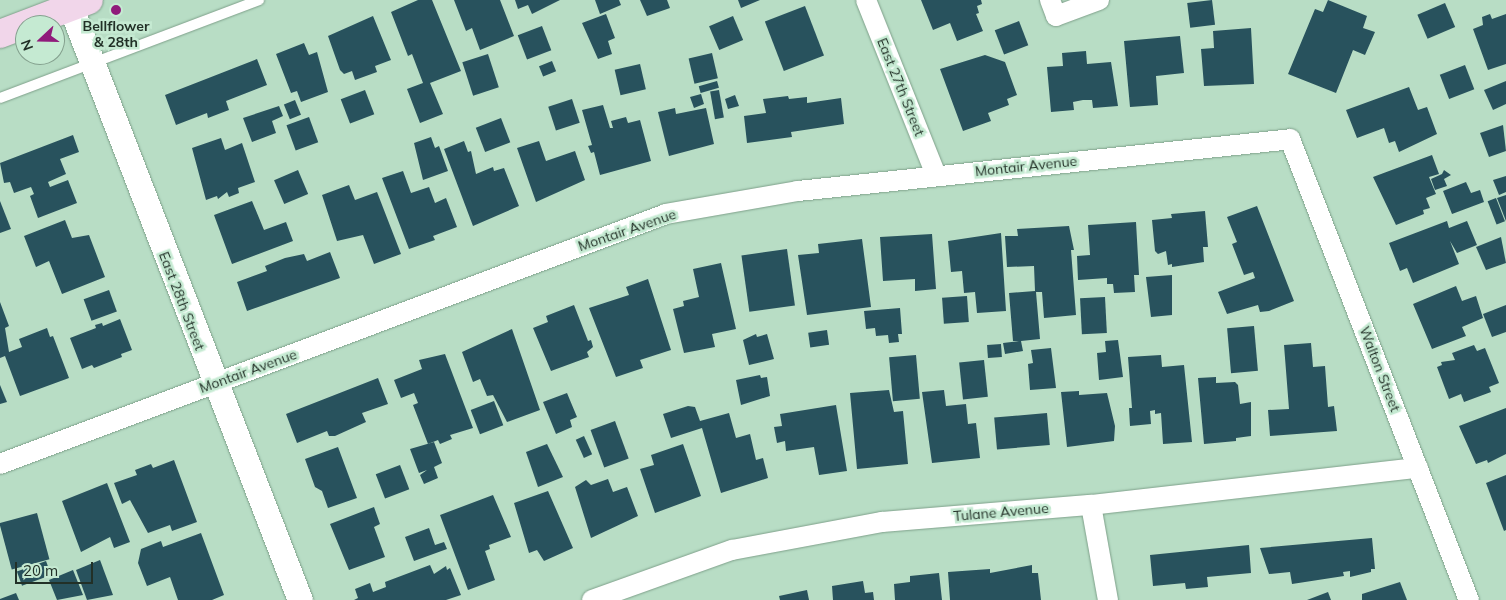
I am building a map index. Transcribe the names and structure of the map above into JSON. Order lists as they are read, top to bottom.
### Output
{
  "streets": {
    "street": [
      "East 27th Street",
      "Montair Avenue",
      "East 28th Street",
      "Walton Street",
      "Tulane Avenue"
    ]
  },
  "crossings": [
    ["East 27th Street", "Montair Avenue"],
    ["Montair Avenue", "East 28th Street"],
    ["Montair Avenue", "Walton Street"],
    ["Walton Street", "Tulane Avenue"]
  ],
  "places": ["Bellflower & 28th"],
  "scale_bar": "20 m",
  "north": "left"
}
